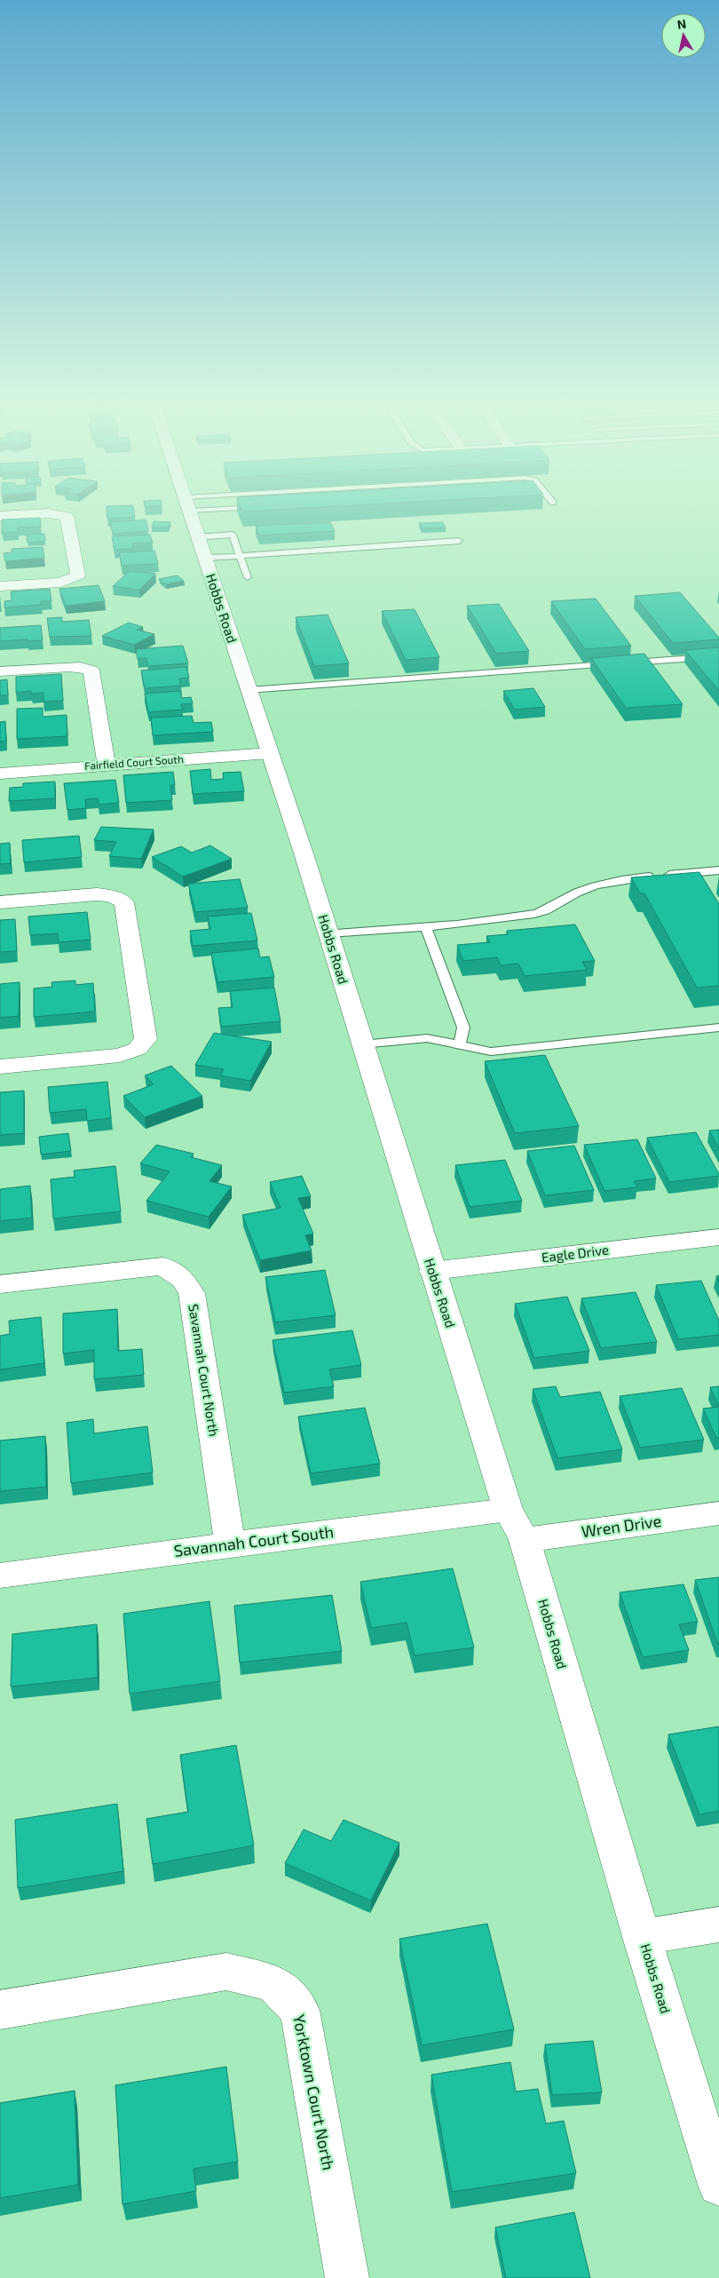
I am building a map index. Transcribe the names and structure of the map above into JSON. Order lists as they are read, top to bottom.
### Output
{
  "streets": {
    "street": [
      "Hobbs Road",
      "Fairfield Court South",
      "Eagle Drive",
      "Savannah Court North",
      "Wren Drive",
      "Savannah Court South",
      "Yorktown Court North"
    ]
  },
  "crossings": [
    ["Hobbs Road", "Fairfield Court South"],
    ["Hobbs Road", "Eagle Drive"],
    ["Hobbs Road", "Wren Drive"],
    ["Hobbs Road", "Savannah Court South"],
    ["Savannah Court North", "Savannah Court South"]
  ],
  "north": "top"
}
